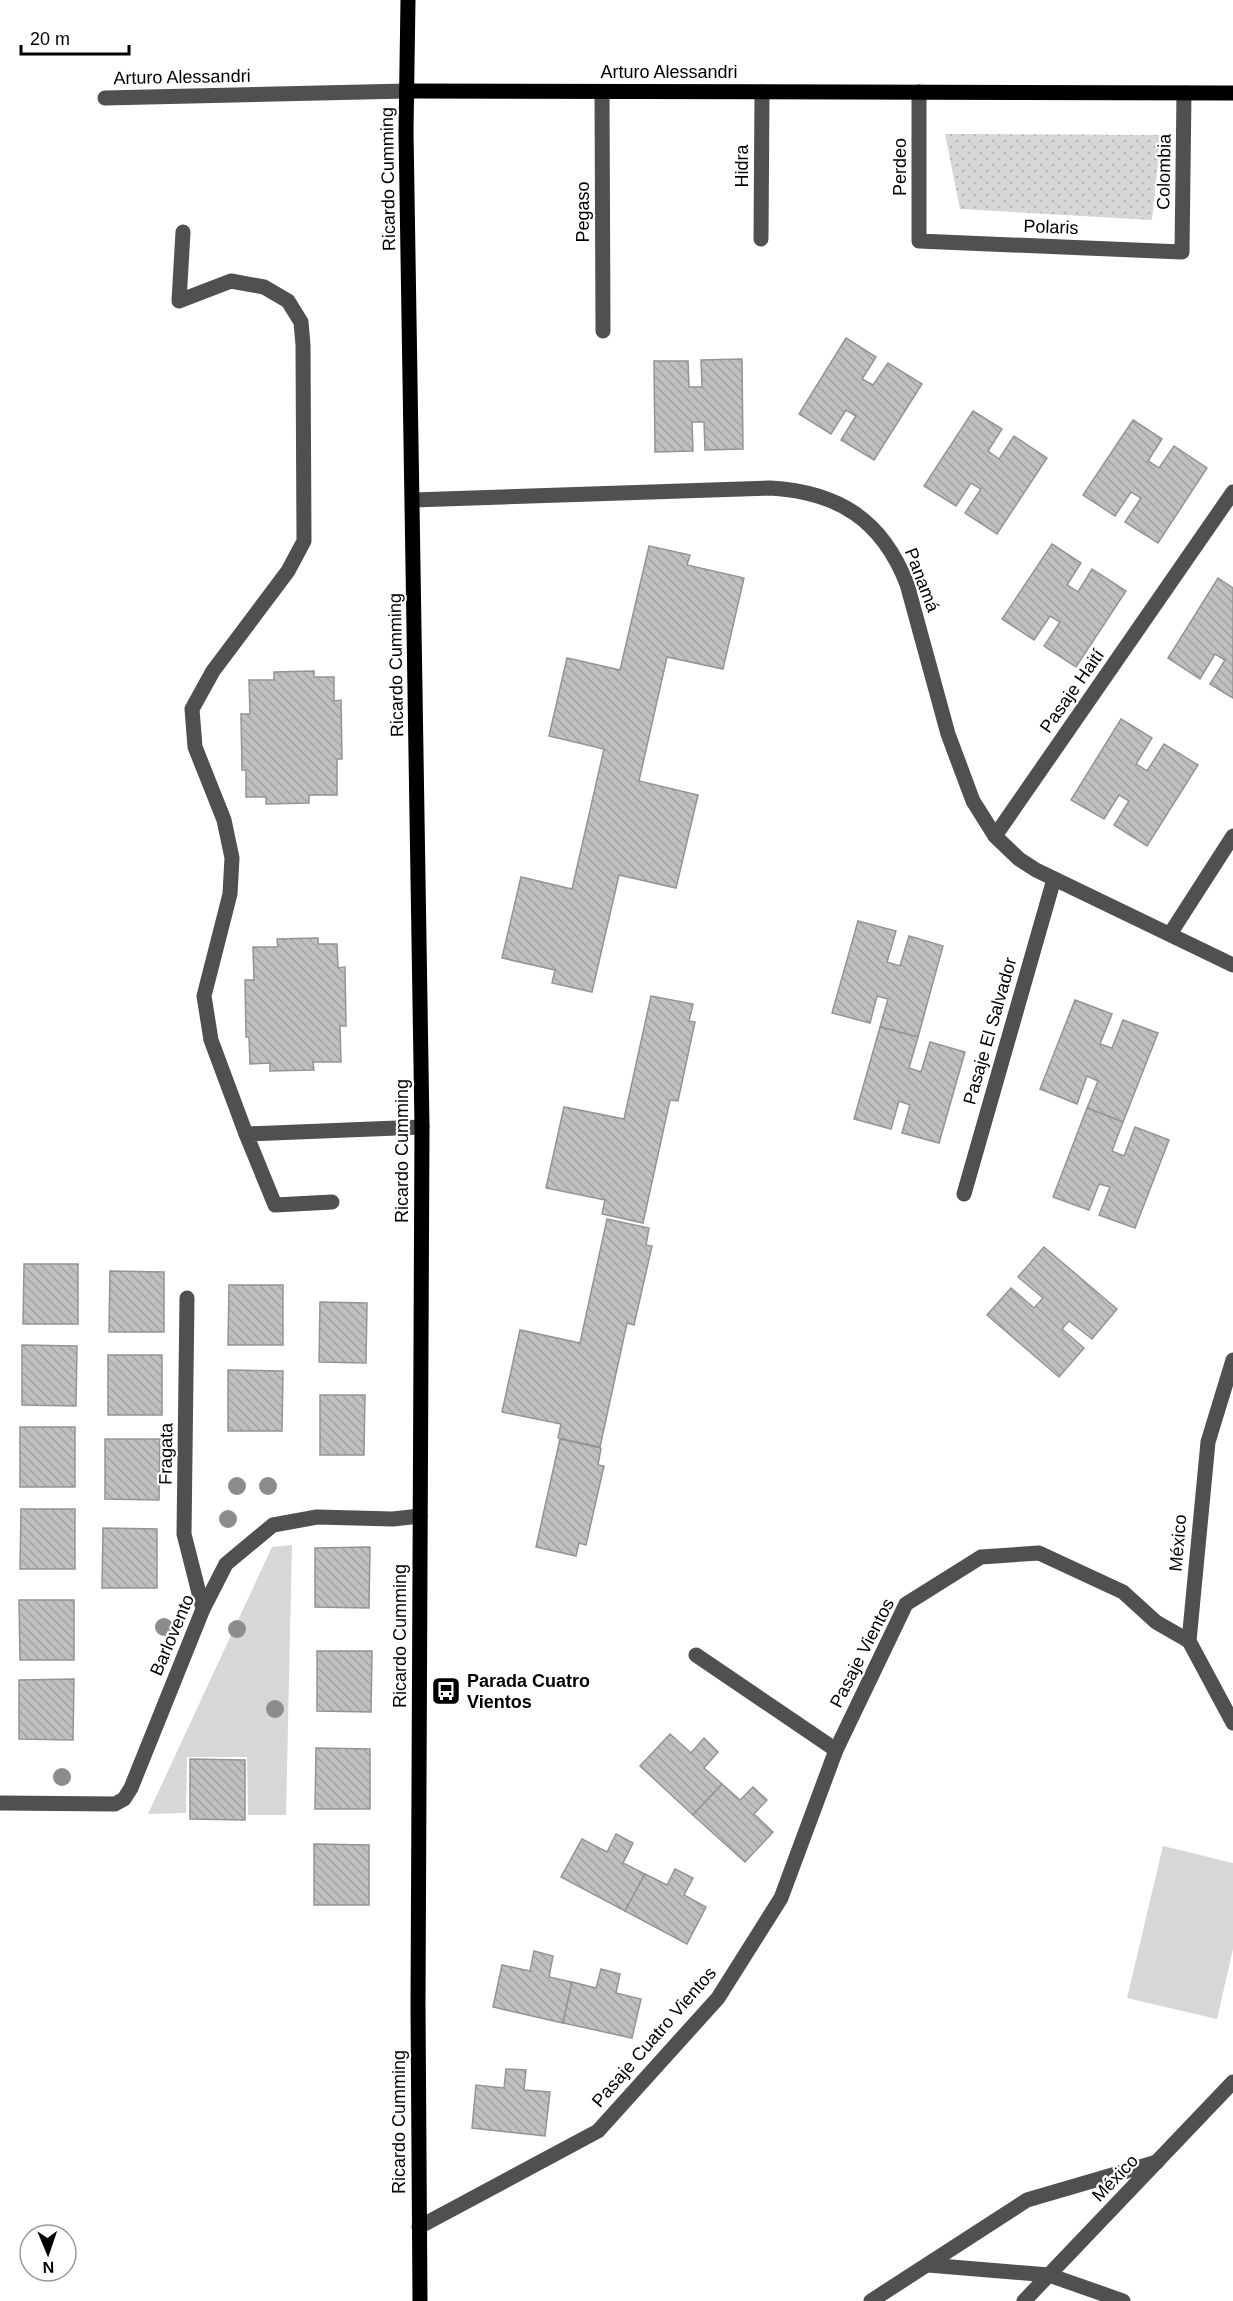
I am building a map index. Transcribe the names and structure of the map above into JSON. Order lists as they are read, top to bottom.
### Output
{
  "streets": {
    "main road": ["Arturo Alessandri", "Ricardo Cumming"],
    "street": [
      "Hidra",
      "Perdeo",
      "Colombia",
      "Pegaso",
      "Polaris",
      "Panamá",
      "Pasaje Haití",
      "Pasaje El Salvador",
      "Fragata",
      "México",
      "Barlovento",
      "Pasaje Vientos",
      "Pasaje Cuatro Vientos"
    ]
  },
  "crossings": [
    ["Arturo Alessandri", "Hidra"],
    ["Arturo Alessandri", "Perdeo"],
    ["Arturo Alessandri", "Colombia"],
    ["Arturo Alessandri", "Ricardo Cumming"],
    ["Arturo Alessandri", "Pegaso"],
    ["Perdeo", "Polaris"],
    ["Colombia", "Polaris"],
    ["Ricardo Cumming", "Panamá"],
    ["Ricardo Cumming", "Barlovento"],
    ["Ricardo Cumming", "Pasaje Cuatro Vientos"],
    ["Panamá", "Pasaje Haití"],
    ["Panamá", "Pasaje El Salvador"],
    ["Fragata", "Barlovento"],
    ["México", "Pasaje Vientos"],
    ["Pasaje Vientos", "Pasaje Cuatro Vientos"]
  ],
  "places": {
    "bus stop": ["Parada Cuatro Vientos"]
  },
  "scale_bar": "20 m",
  "north": "bottom"
}
